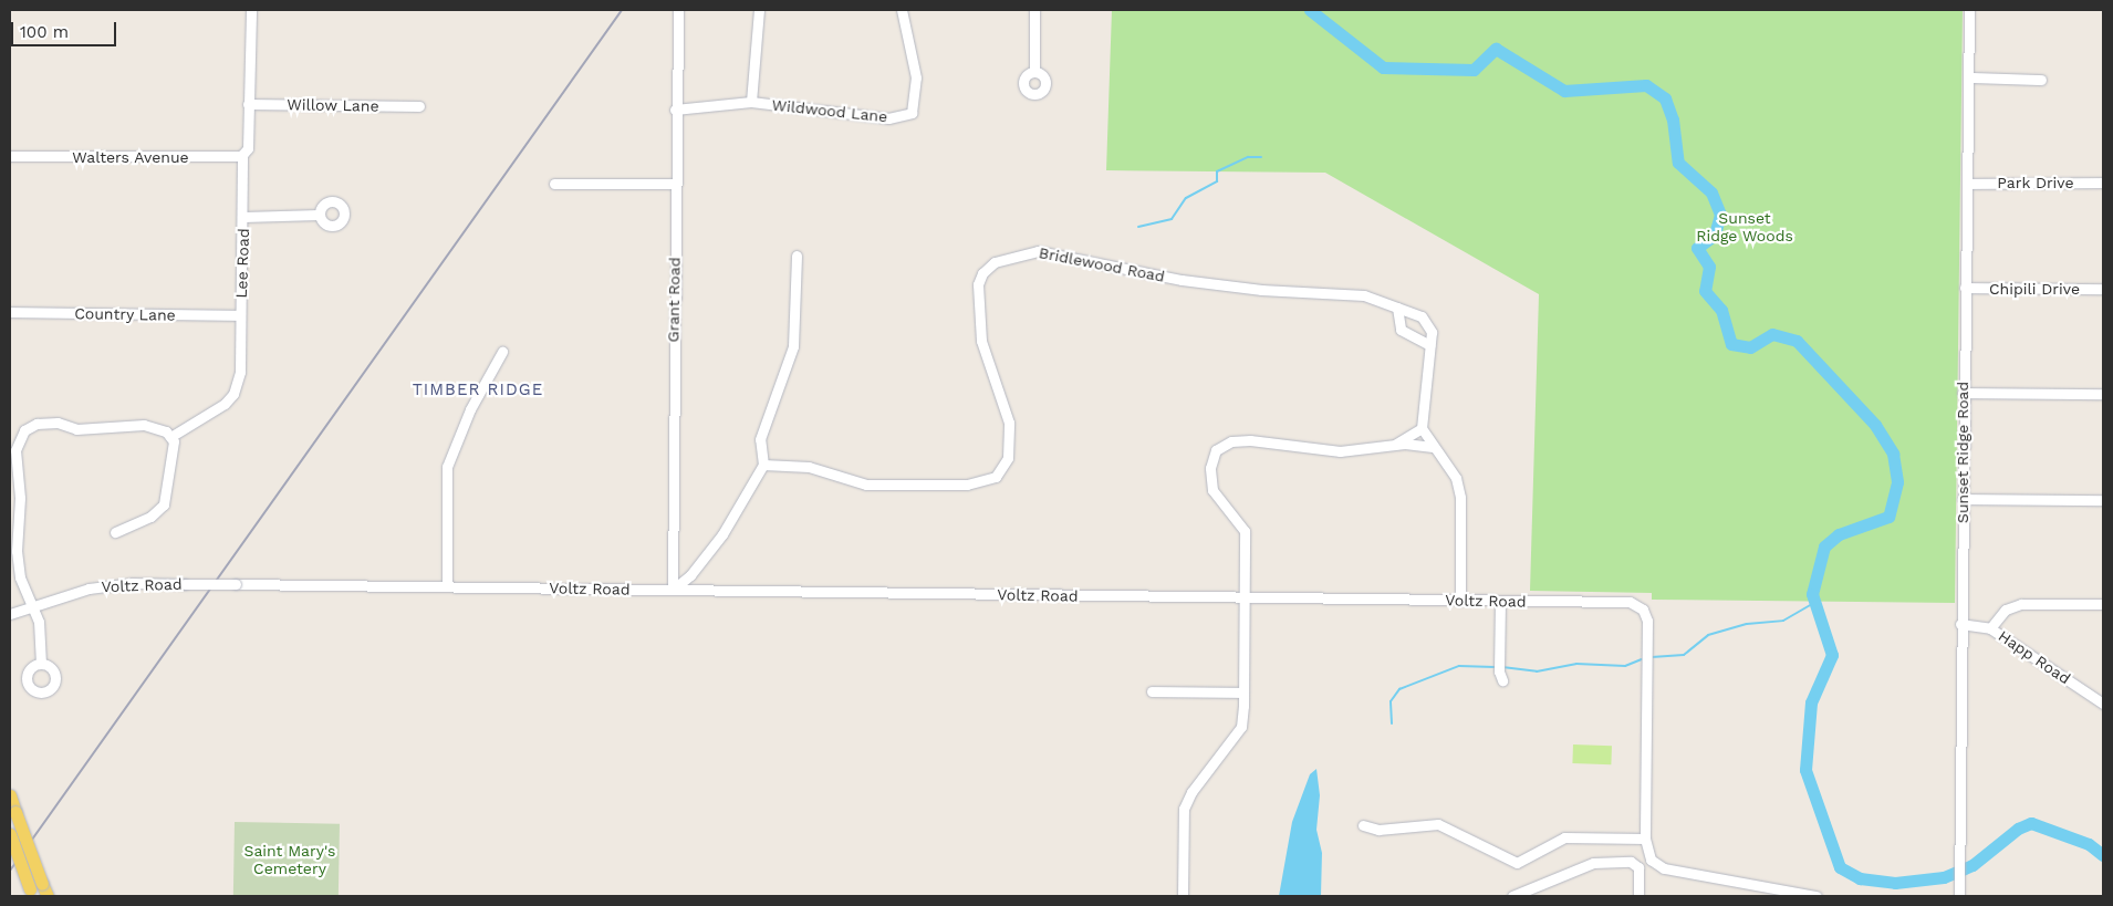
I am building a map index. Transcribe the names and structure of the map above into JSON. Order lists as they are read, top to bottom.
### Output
{
  "streets": {
    "street": [
      "Willow Lane",
      "Wildwood Lane",
      "Walters Avenue",
      "Park Drive",
      "Lee Road",
      "Bridlewood Road",
      "Chipili Drive",
      "Grant Road",
      "Country Lane",
      "Sunset Ridge Road",
      "Voltz Road",
      "Happ Road"
    ]
  },
  "crossings": [
    ["Willow Lane", "Lee Road"],
    ["Wildwood Lane", "Grant Road"],
    ["Walters Avenue", "Lee Road"],
    ["Park Drive", "Sunset Ridge Road"],
    ["Lee Road", "Country Lane"],
    ["Chipili Drive", "Sunset Ridge Road"],
    ["Grant Road", "Voltz Road"],
    ["Sunset Ridge Road", "Happ Road"]
  ],
  "districts": ["TIMBER RIDGE"],
  "parks": ["Sunset Ridge Woods", "Saint Mary's Cemetery"],
  "scale_bar": "100 m"
}
